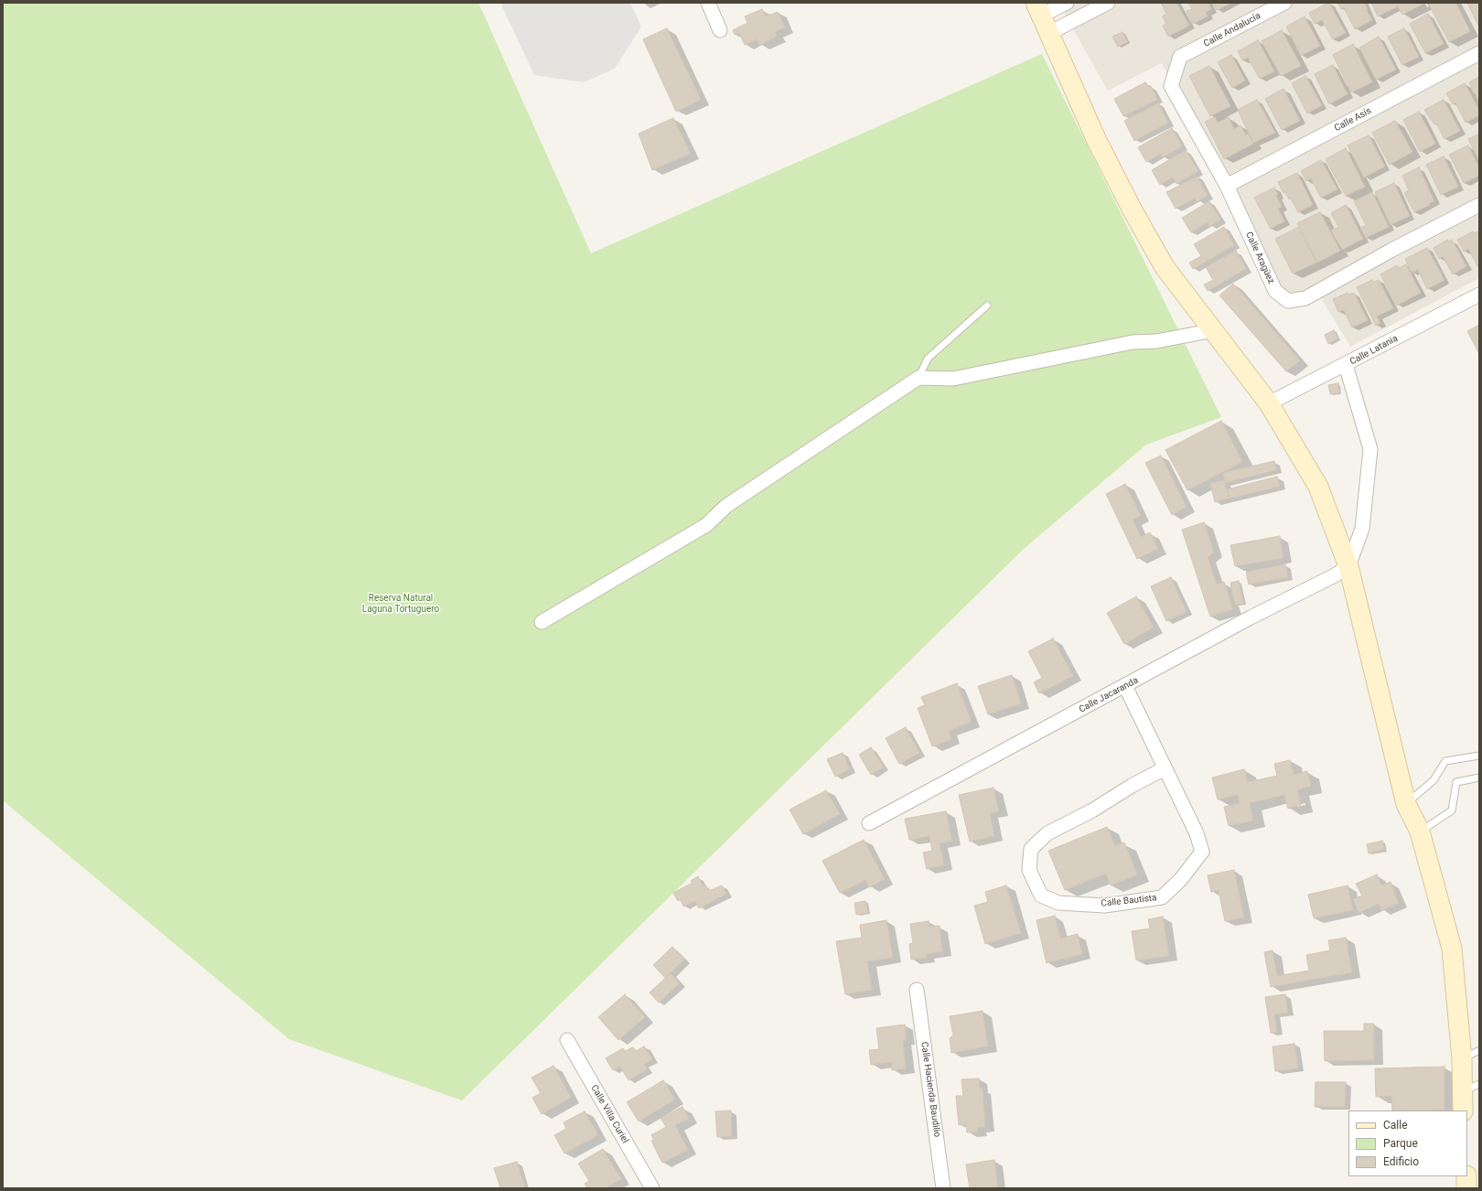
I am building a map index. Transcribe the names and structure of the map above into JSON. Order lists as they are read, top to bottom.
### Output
{
  "streets": {
    "street": [
      "Calle Andalucía",
      "Calle Asís",
      "Calle Aragüez",
      "Calle Latania",
      "Calle Jacaranda",
      "Calle Bautista",
      "Calle Hacienda Baudilio",
      "Calle Villa Curiel"
    ]
  },
  "crossings": [
    ["Calle Andalucía", "Calle Aragüez"],
    ["Calle Asís", "Calle Aragüez"],
    ["Calle Jacaranda", "Calle Bautista"]
  ],
  "parks": ["Reserva Natural Laguna Tortuguero"],
  "legend": ["Calle", "Parque", "Edificio"]
}
